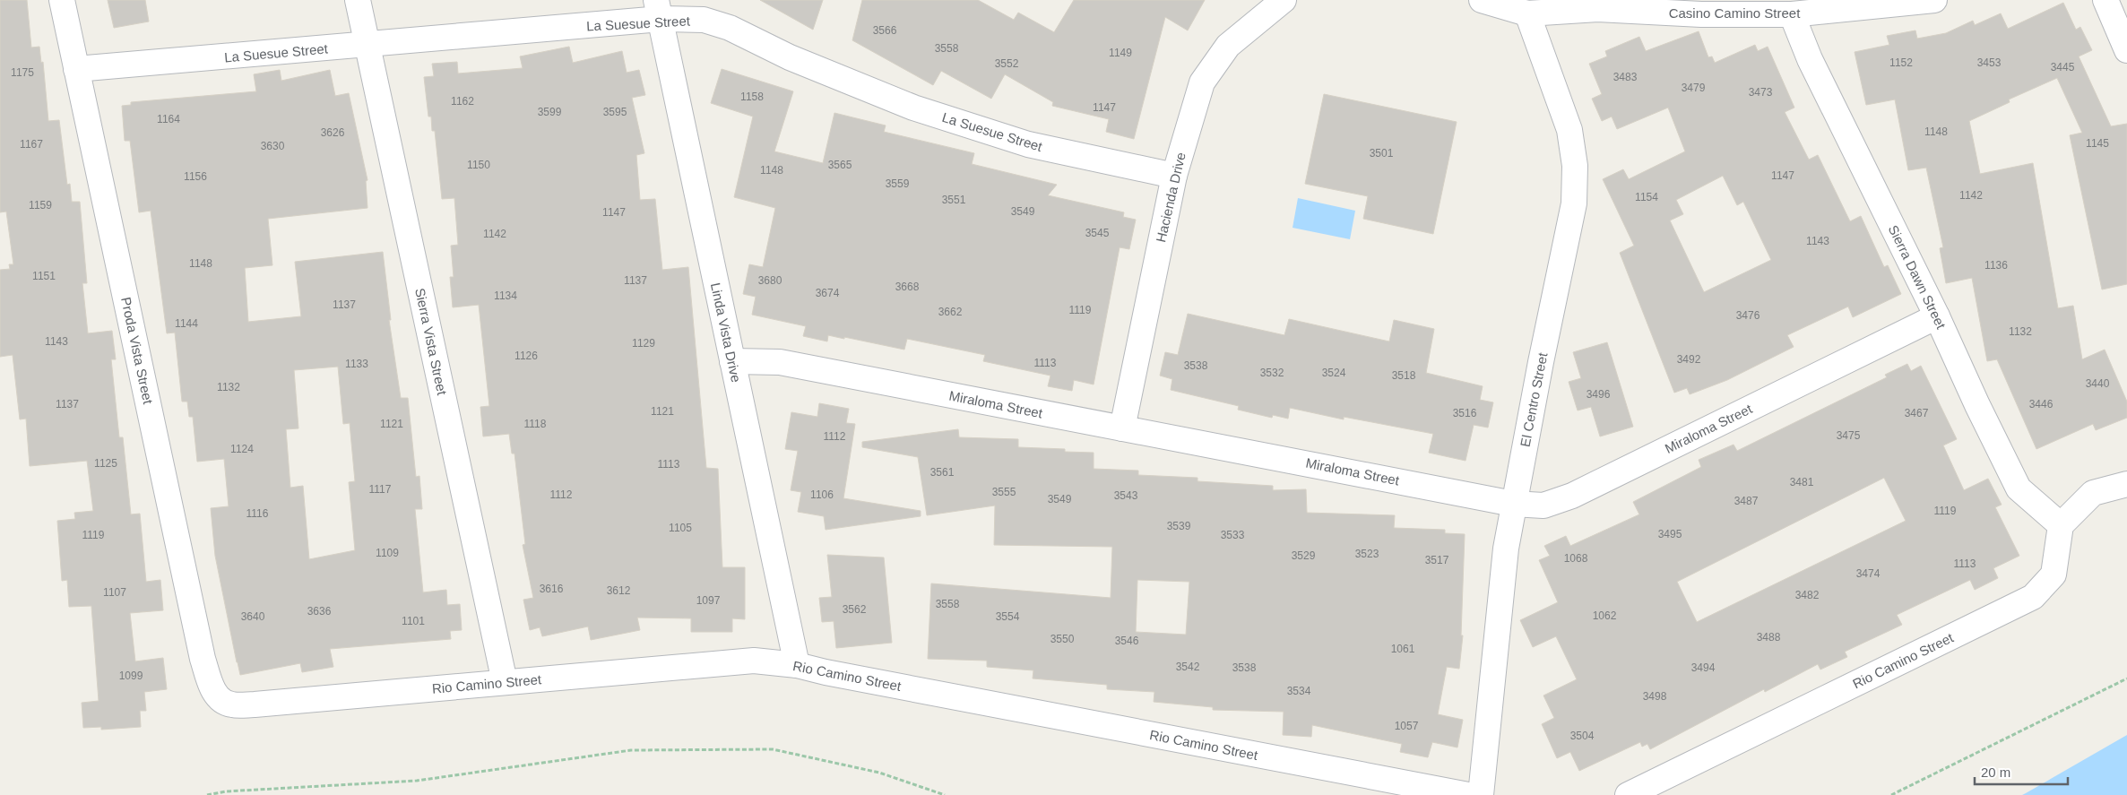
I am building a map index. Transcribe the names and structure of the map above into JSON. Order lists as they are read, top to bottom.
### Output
{
  "streets": {
    "street": [
      "Casino Camino Street",
      "La Suesue Street",
      "Hacienda Drive",
      "Sierra Dawn Street",
      "Linda Vista Drive",
      "Sierra Vista Street",
      "Proda Vista Street",
      "El Centro Street",
      "Miraloma Street",
      "Rio Camino Street"
    ]
  },
  "crossings": [
    ["Casino Camino Street", "Sierra Dawn Street"],
    ["Casino Camino Street", "El Centro Street"],
    ["La Suesue Street", "Hacienda Drive"],
    ["La Suesue Street", "Linda Vista Drive"],
    ["La Suesue Street", "Sierra Vista Street"],
    ["La Suesue Street", "Proda Vista Street"],
    ["Hacienda Drive", "Miraloma Street"],
    ["Sierra Dawn Street", "Miraloma Street"],
    ["Sierra Dawn Street", "Rio Camino Street"],
    ["Linda Vista Drive", "Miraloma Street"],
    ["Linda Vista Drive", "Rio Camino Street"],
    ["Sierra Vista Street", "Rio Camino Street"],
    ["Proda Vista Street", "Rio Camino Street"],
    ["El Centro Street", "Miraloma Street"]
  ],
  "house_numbers": [
    "3566",
    "3558",
    "1149",
    "1152",
    "3453",
    "3552",
    "3445",
    "1175",
    "3483",
    "3479",
    "3473",
    "1158",
    "1162",
    "1147",
    "3599",
    "3595",
    "1164",
    "1148",
    "3626",
    "1145",
    "1167",
    "3630",
    "3501",
    "1150",
    "3565",
    "1148",
    "1147",
    "1156",
    "3559",
    "1142",
    "1154",
    "3551",
    "1159",
    "3549",
    "1147",
    "3545",
    "1142",
    "1143",
    "1148",
    "1136",
    "1151",
    "1137",
    "3680",
    "3668",
    "3674",
    "1134",
    "1137",
    "1119",
    "3662",
    "3476",
    "1144",
    "1132",
    "1143",
    "1129",
    "1126",
    "3492",
    "1113",
    "1133",
    "3538",
    "3532",
    "3524",
    "3518",
    "3440",
    "1132",
    "3496",
    "1137",
    "3446",
    "1121",
    "3516",
    "3467",
    "1121",
    "1118",
    "3475",
    "1112",
    "1124",
    "1125",
    "1113",
    "3561",
    "3481",
    "1117",
    "3555",
    "1112",
    "1106",
    "3543",
    "3549",
    "3487",
    "1119",
    "1116",
    "3539",
    "1105",
    "3495",
    "1119",
    "3533",
    "1109",
    "3523",
    "3529",
    "1068",
    "3517",
    "1113",
    "3474",
    "3616",
    "3612",
    "1107",
    "3482",
    "1097",
    "3558",
    "3562",
    "3636",
    "1062",
    "3640",
    "3554",
    "1101",
    "3488",
    "3550",
    "3546",
    "1061",
    "3542",
    "3538",
    "3494",
    "1099",
    "3534",
    "3498",
    "1057",
    "3504"
  ],
  "scale_bar": "20 m"
}
